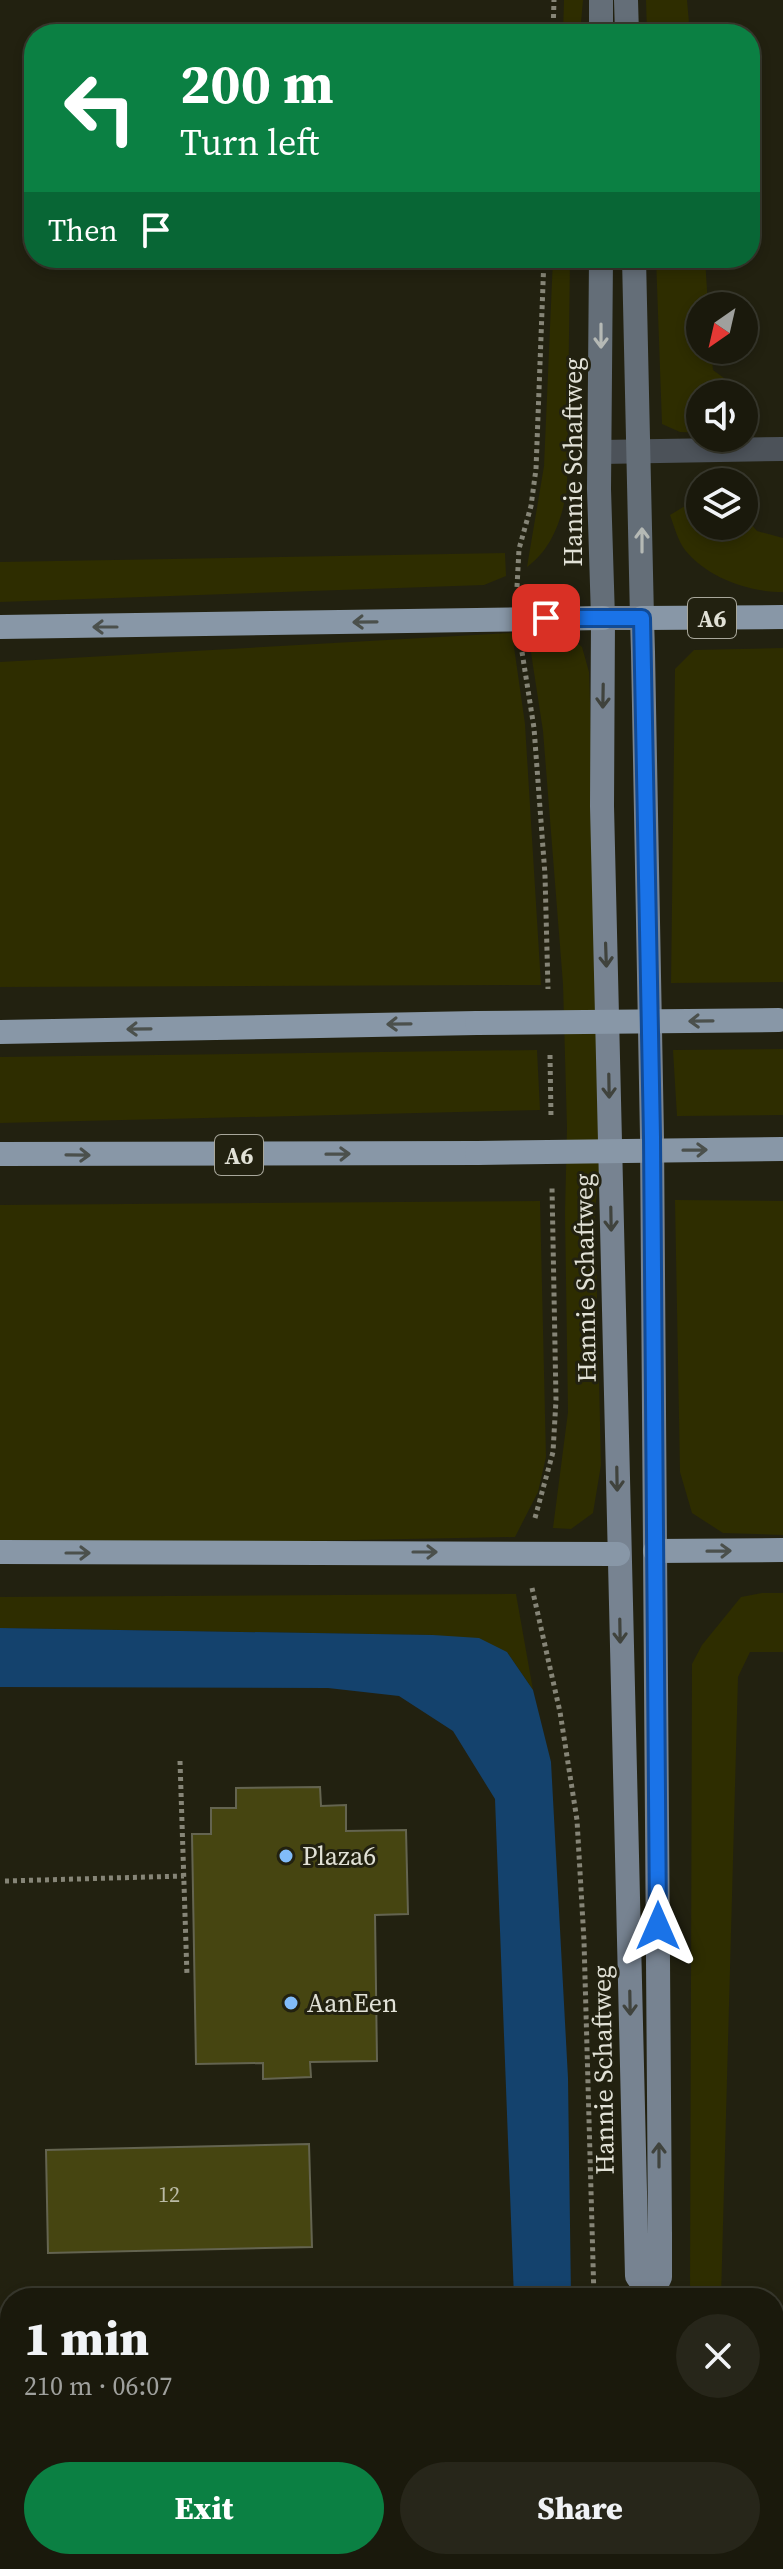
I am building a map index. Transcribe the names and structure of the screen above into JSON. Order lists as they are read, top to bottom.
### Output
{
  "streets": {
    "highway": ["A6"],
    "main road": ["Hannie Schaftweg"]
  },
  "crossings": [
    ["Hannie Schaftweg", "A6"]
  ],
  "places": ["Plaza6", "AanEen"],
  "house_numbers": ["12"],
  "north": "bottom left",
  "page": {
    "turn": ["200 m", "Turn left"],
    "then": "Then",
    "heading": ["1 min", "210 m · 06:07"],
    "buttons": ["Exit", "Share"]
  }
}
